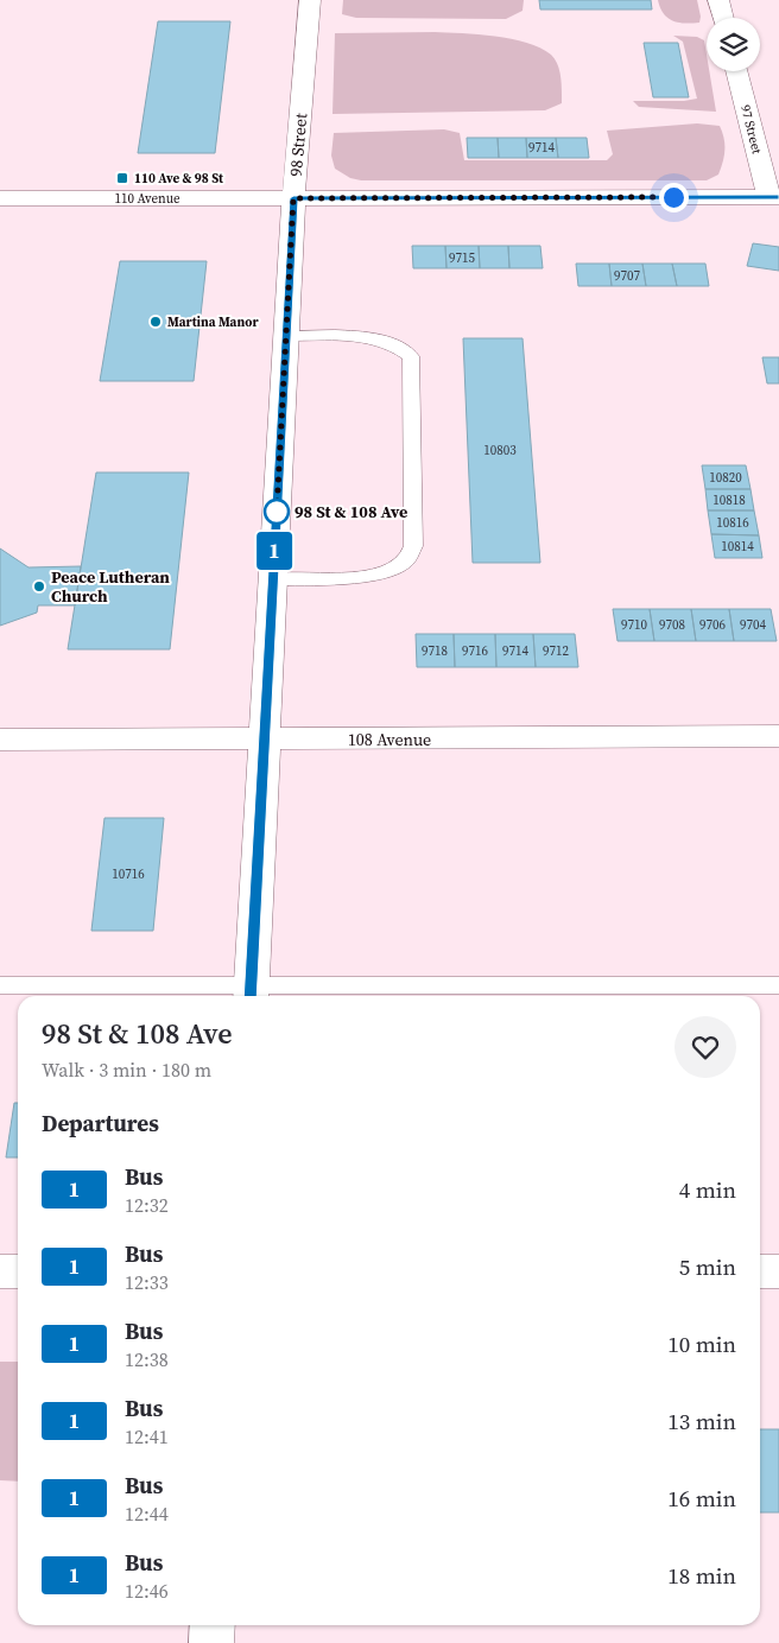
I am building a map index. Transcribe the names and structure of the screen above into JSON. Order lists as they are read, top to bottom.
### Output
{
  "streets": {
    "street": [
      "97 Street",
      "98 Street",
      "110 Avenue",
      "108 Avenue"
    ]
  },
  "crossings": [
    ["97 Street", "110 Avenue"],
    ["98 Street", "110 Avenue"],
    ["98 Street", "108 Avenue"]
  ],
  "places": {
    "transit": ["110 Ave & 98 St"],
    "other": ["Martina Manor", "98 St & 108 Ave", "Peace Lutheran Church"]
  },
  "lines": ["bus line 1"],
  "house_numbers": [
    "9714",
    "9715",
    "9707",
    "10803",
    "10820",
    "10818",
    "10816",
    "10814",
    "9710",
    "9708",
    "9706",
    "9704",
    "9718",
    "9716",
    "9714",
    "9712",
    "10716"
  ],
  "page": {
    "on_map": "1",
    "heading": [
      ["98 St & 108 Ave", "Walk · 3 min · 180 m"],
      "Departures"
    ],
    "list": [
      {
        "mark": "1",
        "name": "Bus",
        "note": "12:32",
        "value": "4 min"
      },
      {
        "mark": "1",
        "name": "Bus",
        "note": "12:33",
        "value": "5 min"
      },
      {
        "mark": "1",
        "name": "Bus",
        "note": "12:38",
        "value": "10 min"
      },
      {
        "mark": "1",
        "name": "Bus",
        "note": "12:41",
        "value": "13 min"
      },
      {
        "mark": "1",
        "name": "Bus",
        "note": "12:44",
        "value": "16 min"
      },
      {
        "mark": "1",
        "name": "Bus",
        "note": "12:46",
        "value": "18 min"
      }
    ]
  }
}
